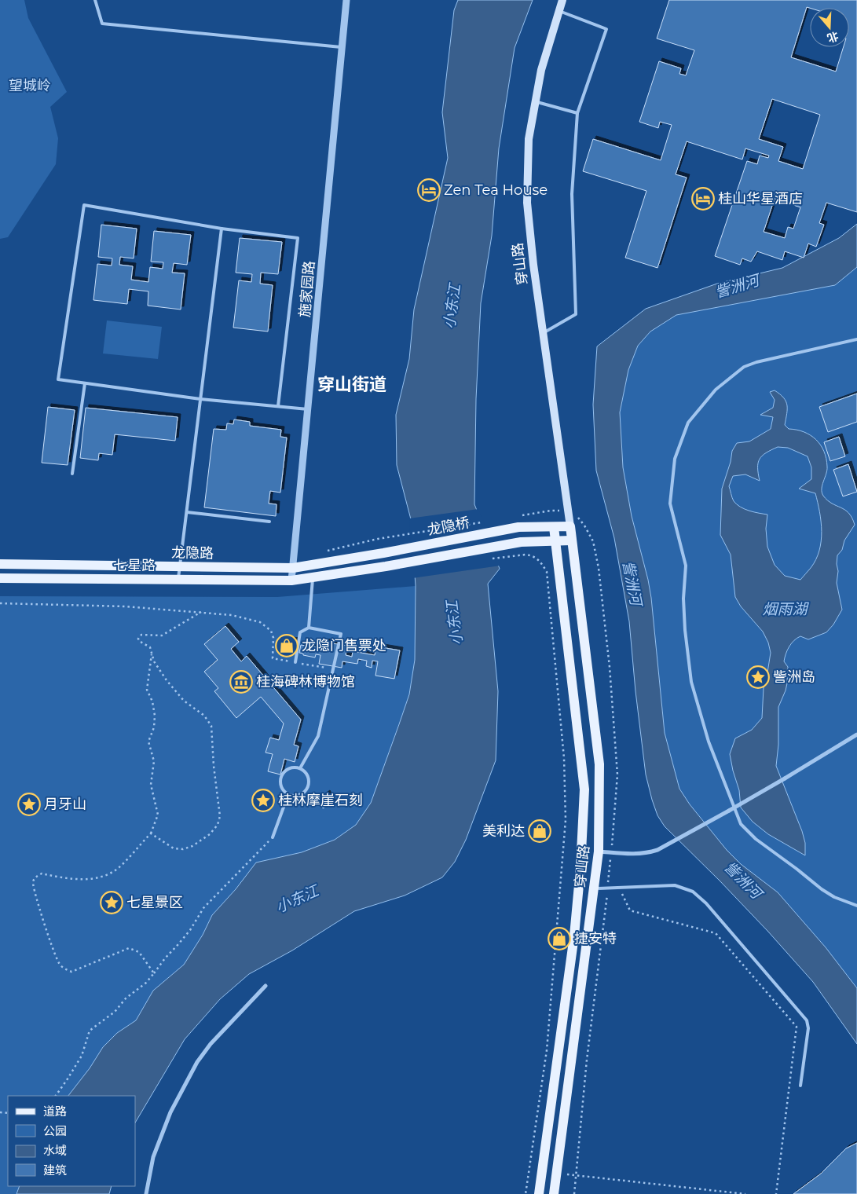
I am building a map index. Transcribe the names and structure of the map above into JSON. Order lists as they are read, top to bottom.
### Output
{
  "streets": {
    "main road": [
      "穿山路",
      "龙隐桥",
      "龙隐路",
      "七星路"
    ],
    "street": ["施家园路"]
  },
  "crossings": [
    ["穿山路", "龙隐桥"],
    ["施家园路", "龙隐路"],
    ["施家园路", "七星路"],
    ["龙隐桥", "龙隐路"]
  ],
  "districts": ["穿山街道"],
  "water": ["訾洲河", "小东江", "烟雨湖"],
  "parks": ["望城岭"],
  "places": {
    "hotel": ["Zen Tea House", "桂山华星酒店"],
    "shop": ["龙隐门售票处", "美利达", "捷安特"],
    "place": [
      "訾洲岛",
      "桂林摩崖石刻",
      "月牙山",
      "七星景区"
    ],
    "museum": ["桂海碑林博物馆"]
  },
  "legend": [
    "道路",
    "公园",
    "水域",
    "建筑"
  ],
  "north": "bottom"
}
